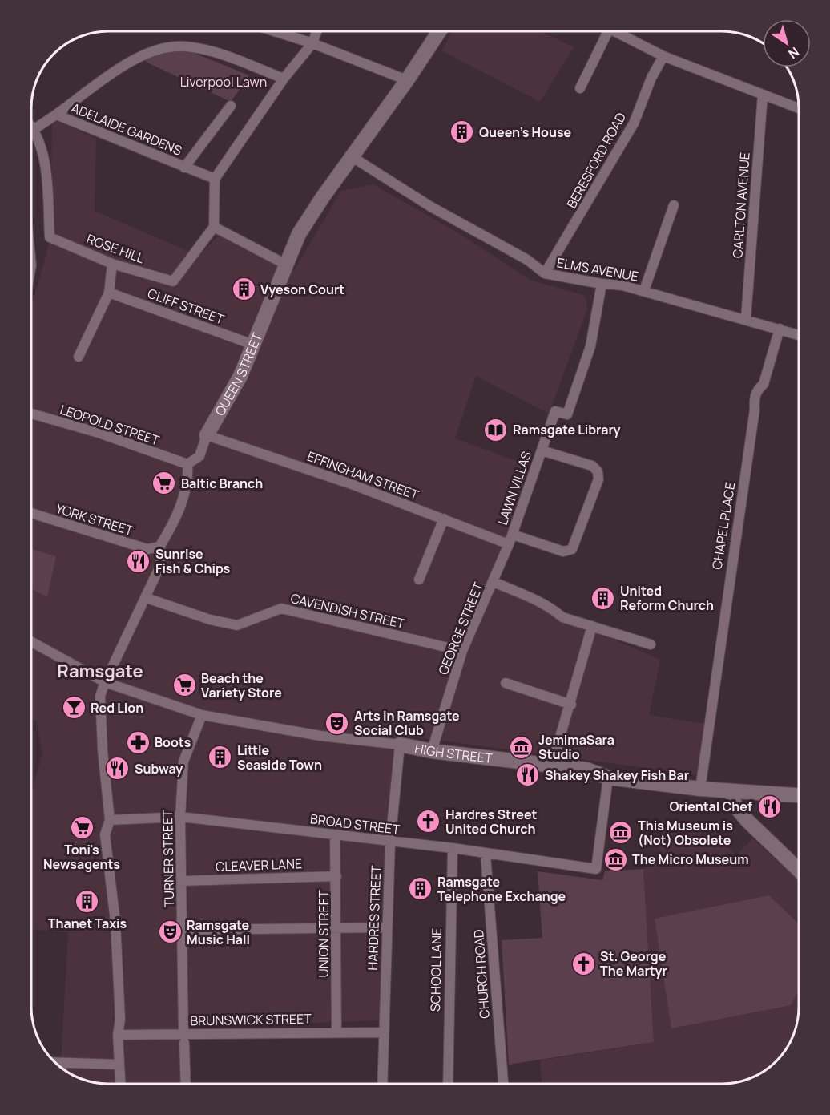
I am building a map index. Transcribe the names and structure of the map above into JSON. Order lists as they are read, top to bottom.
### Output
{
  "streets": {
    "street": [
      "ADELAIDE GARDENS",
      "BERESFORD ROAD",
      "CARLTON AVENUE",
      "ROSE HILL",
      "ELMS AVENUE",
      "CLIFF STREET",
      "QUEEN STREET",
      "LEOPOLD STREET",
      "EFFINGHAM STREET",
      "LAWN VILLAS",
      "YORK STREET",
      "CHAPEL PLACE",
      "CAVENDISH STREET",
      "GEORGE STREET",
      "HIGH STREET",
      "BROAD STREET",
      "TURNER STREET",
      "CLEAVER LANE",
      "HARDRES STREET",
      "UNION STREET",
      "SCHOOL LANE",
      "CHURCH ROAD",
      "BRUNSWICK STREET"
    ]
  },
  "crossings": [
    ["ADELAIDE GARDENS", "ROSE HILL"],
    ["BERESFORD ROAD", "ELMS AVENUE"],
    ["CARLTON AVENUE", "ELMS AVENUE"],
    ["ELMS AVENUE", "QUEEN STREET"],
    ["ELMS AVENUE", "LAWN VILLAS"],
    ["ELMS AVENUE", "CHAPEL PLACE"],
    ["CLIFF STREET", "QUEEN STREET"],
    ["QUEEN STREET", "LEOPOLD STREET"],
    ["QUEEN STREET", "EFFINGHAM STREET"],
    ["EFFINGHAM STREET", "LAWN VILLAS"],
    ["EFFINGHAM STREET", "GEORGE STREET"],
    ["LAWN VILLAS", "GEORGE STREET"],
    ["CHAPEL PLACE", "HIGH STREET"],
    ["CAVENDISH STREET", "GEORGE STREET"],
    ["GEORGE STREET", "HIGH STREET"],
    ["HIGH STREET", "BROAD STREET"],
    ["HIGH STREET", "TURNER STREET"],
    ["HIGH STREET", "HARDRES STREET"],
    ["BROAD STREET", "TURNER STREET"],
    ["BROAD STREET", "HARDRES STREET"],
    ["BROAD STREET", "UNION STREET"],
    ["BROAD STREET", "SCHOOL LANE"],
    ["BROAD STREET", "CHURCH ROAD"],
    ["TURNER STREET", "CLEAVER LANE"],
    ["TURNER STREET", "BRUNSWICK STREET"],
    ["CLEAVER LANE", "UNION STREET"],
    ["HARDRES STREET", "BRUNSWICK STREET"],
    ["UNION STREET", "BRUNSWICK STREET"]
  ],
  "districts": ["Ramsgate"],
  "parks": ["Liverpool Lawn"],
  "places": {
    "building": [
      "Queen's House",
      "Vyeson Court",
      "United Reform Church",
      "Little Seaside Town",
      "Ramsgate Telephone Exchange",
      "Thanet Taxis"
    ],
    "library": ["Ramsgate Library"],
    "supermarket": ["Baltic Branch", "Beach the Variety Store", "Toni's Newsagents"],
    "restaurant": [
      "Sunrise Fish & Chips",
      "Subway",
      "Shakey Shakey Fish Bar",
      "Oriental Chef"
    ],
    "bar": ["Red Lion"],
    "theatre": ["Arts in Ramsgate Social Club", "Ramsgate Music Hall"],
    "pharmacy": ["Boots"],
    "museum": ["JemimaSara Studio", "This Museum is (Not) Obsolete", "The Micro Museum"],
    "church": ["Hardres Street United Church", "St. George The Martyr"]
  },
  "north": "bottom right"
}
